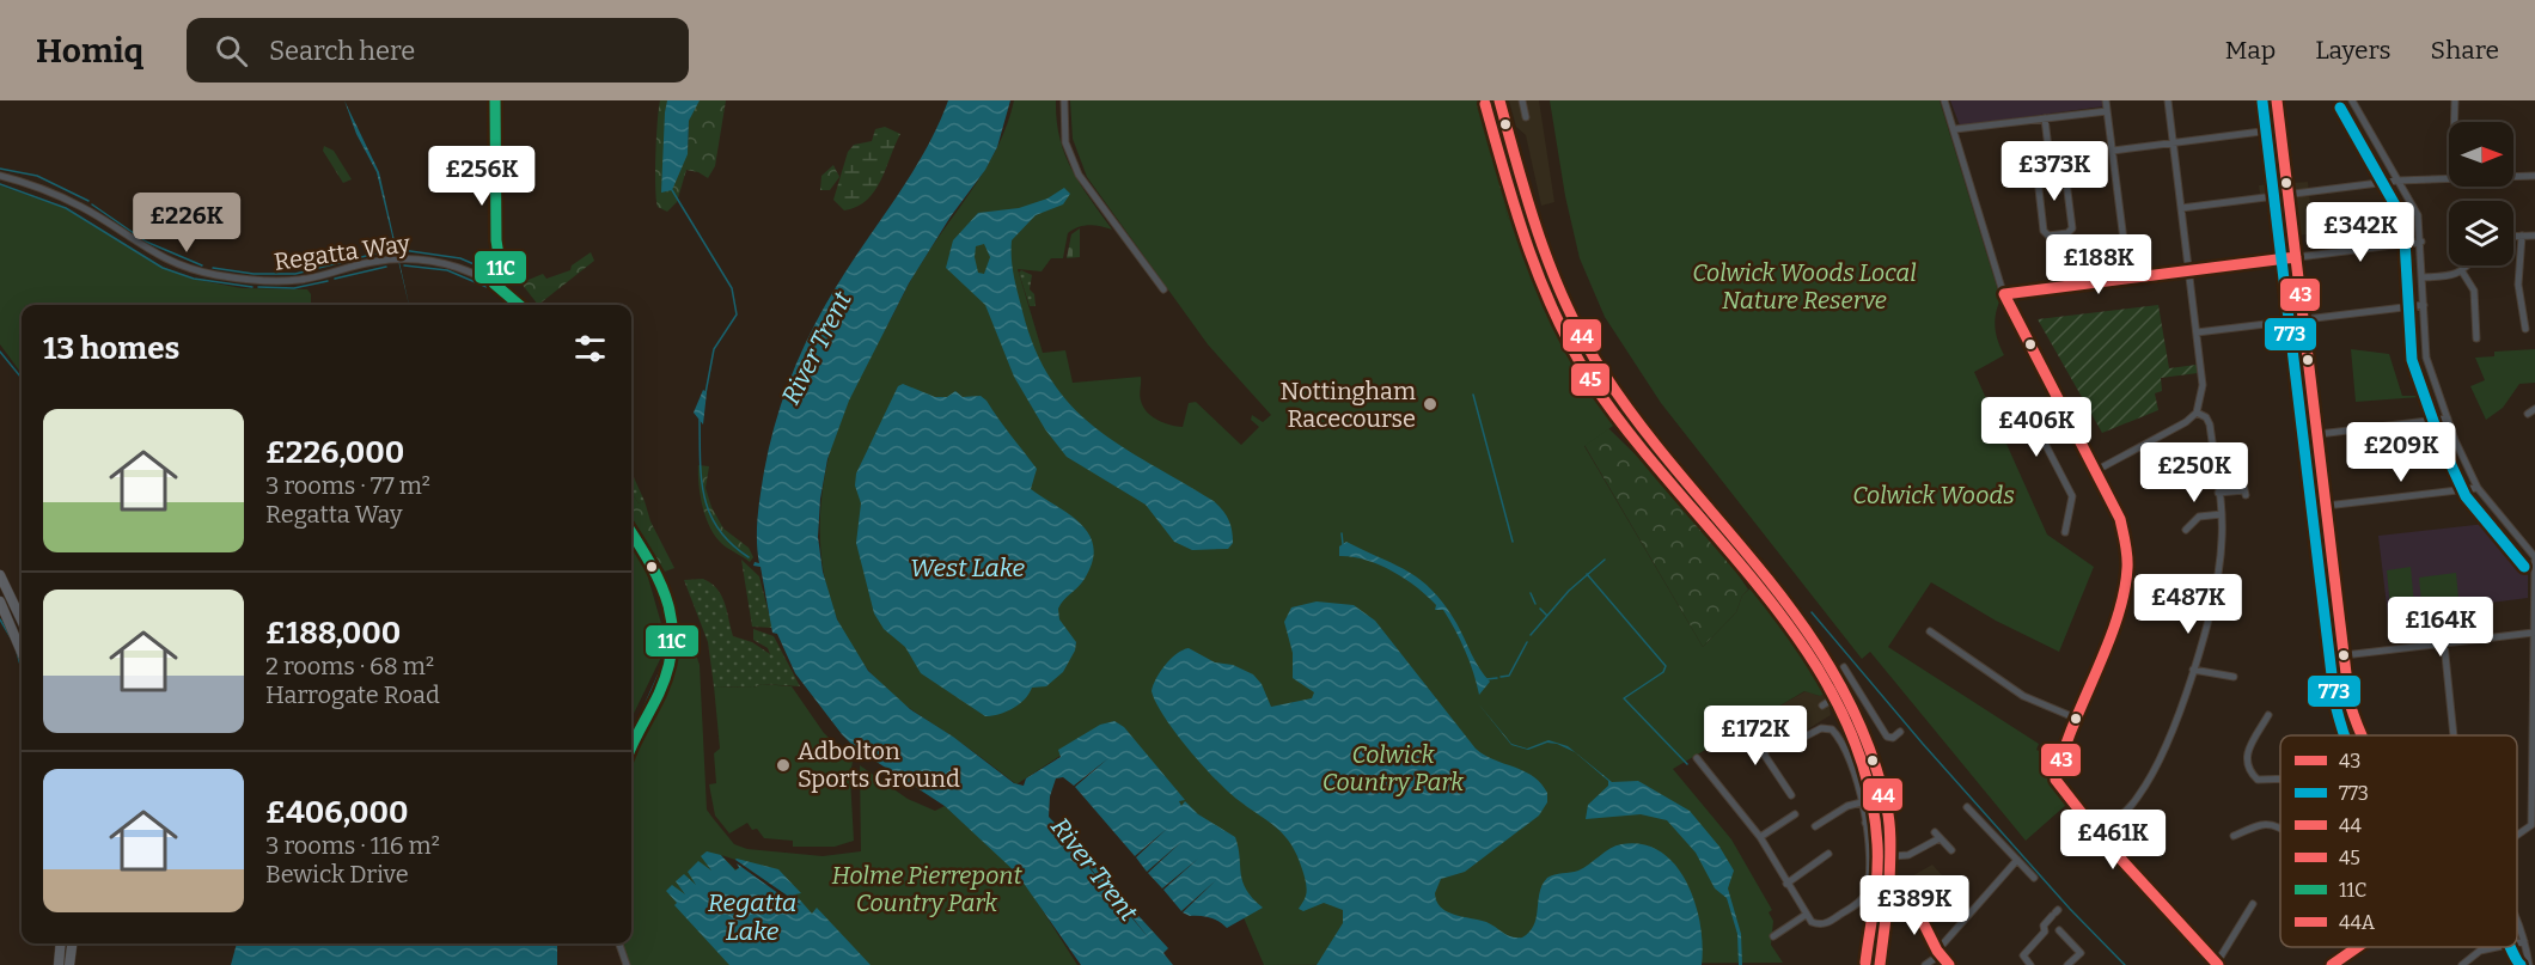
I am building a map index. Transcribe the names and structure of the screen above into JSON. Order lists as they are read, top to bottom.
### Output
{
  "streets": {
    "street": ["Regatta Way"]
  },
  "water": ["River Trent", "West Lake", "Regatta Lake"],
  "parks": [
    "Colwick Woods Local Nature Reserve",
    "Colwick Woods",
    "Colwick Country Park",
    "Holme Pierrepont Country Park"
  ],
  "places": ["Nottingham Racecourse", "Adbolton Sports Ground"],
  "lines": [
    "transit line 43",
    "transit line 44",
    "transit line 11C",
    "transit line 773",
    "transit line 45",
    "transit line 44A"
  ],
  "legend": [
    "43",
    "773",
    "44",
    "45",
    "11C",
    "44A"
  ],
  "north": "right",
  "page": {
    "header": "Homiq",
    "search": "Search here",
    "nav": ["Map", "Layers", "Share"],
    "price": [
      "£373K",
      "£256K",
      "£226K",
      "£342K",
      "£188K",
      "£406K",
      "£209K",
      "£250K",
      "£487K",
      "£164K",
      "£172K",
      "£461K",
      "£389K"
    ],
    "heading": "13 homes",
    "list": [
      {
        "name": "£226,000",
        "note": "3 rooms · 77 m² · Regatta Way"
      },
      {
        "name": "£188,000",
        "note": "2 rooms · 68 m² · Harrogate Road"
      },
      {
        "name": "£406,000",
        "note": "3 rooms · 116 m² · Bewick Drive"
      }
    ]
  }
}
